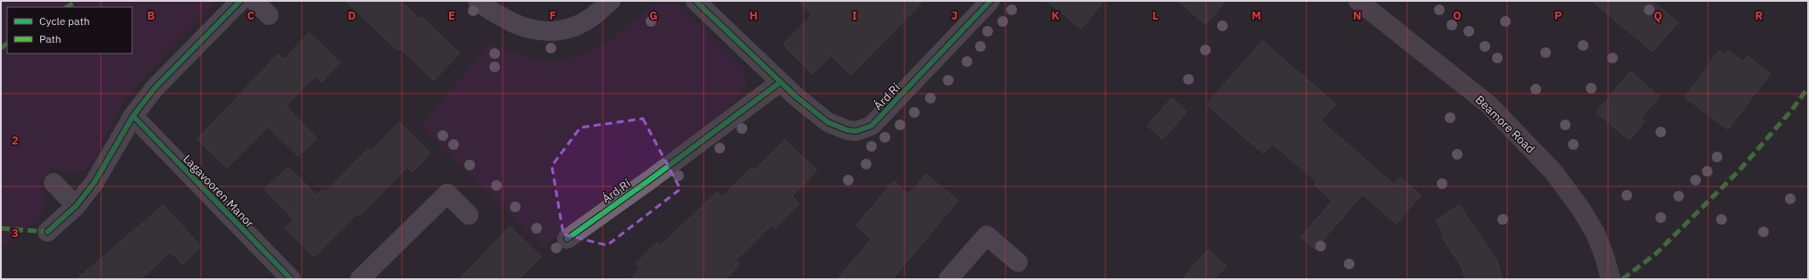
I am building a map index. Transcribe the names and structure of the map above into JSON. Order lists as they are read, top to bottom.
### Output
{
  "streets": {
    "main road": ["Beamore Road"],
    "street": ["Árd Rí", "Lagavooren Manor"]
  },
  "legend": ["Cycle path", "Path"],
  "grid": {
    "columns": [
      "B",
      "C",
      "D",
      "E",
      "F",
      "G",
      "H",
      "I",
      "J",
      "K",
      "L",
      "M",
      "N",
      "O",
      "P",
      "Q",
      "R"
    ],
    "rows": ["2", "3"]
  }
}
